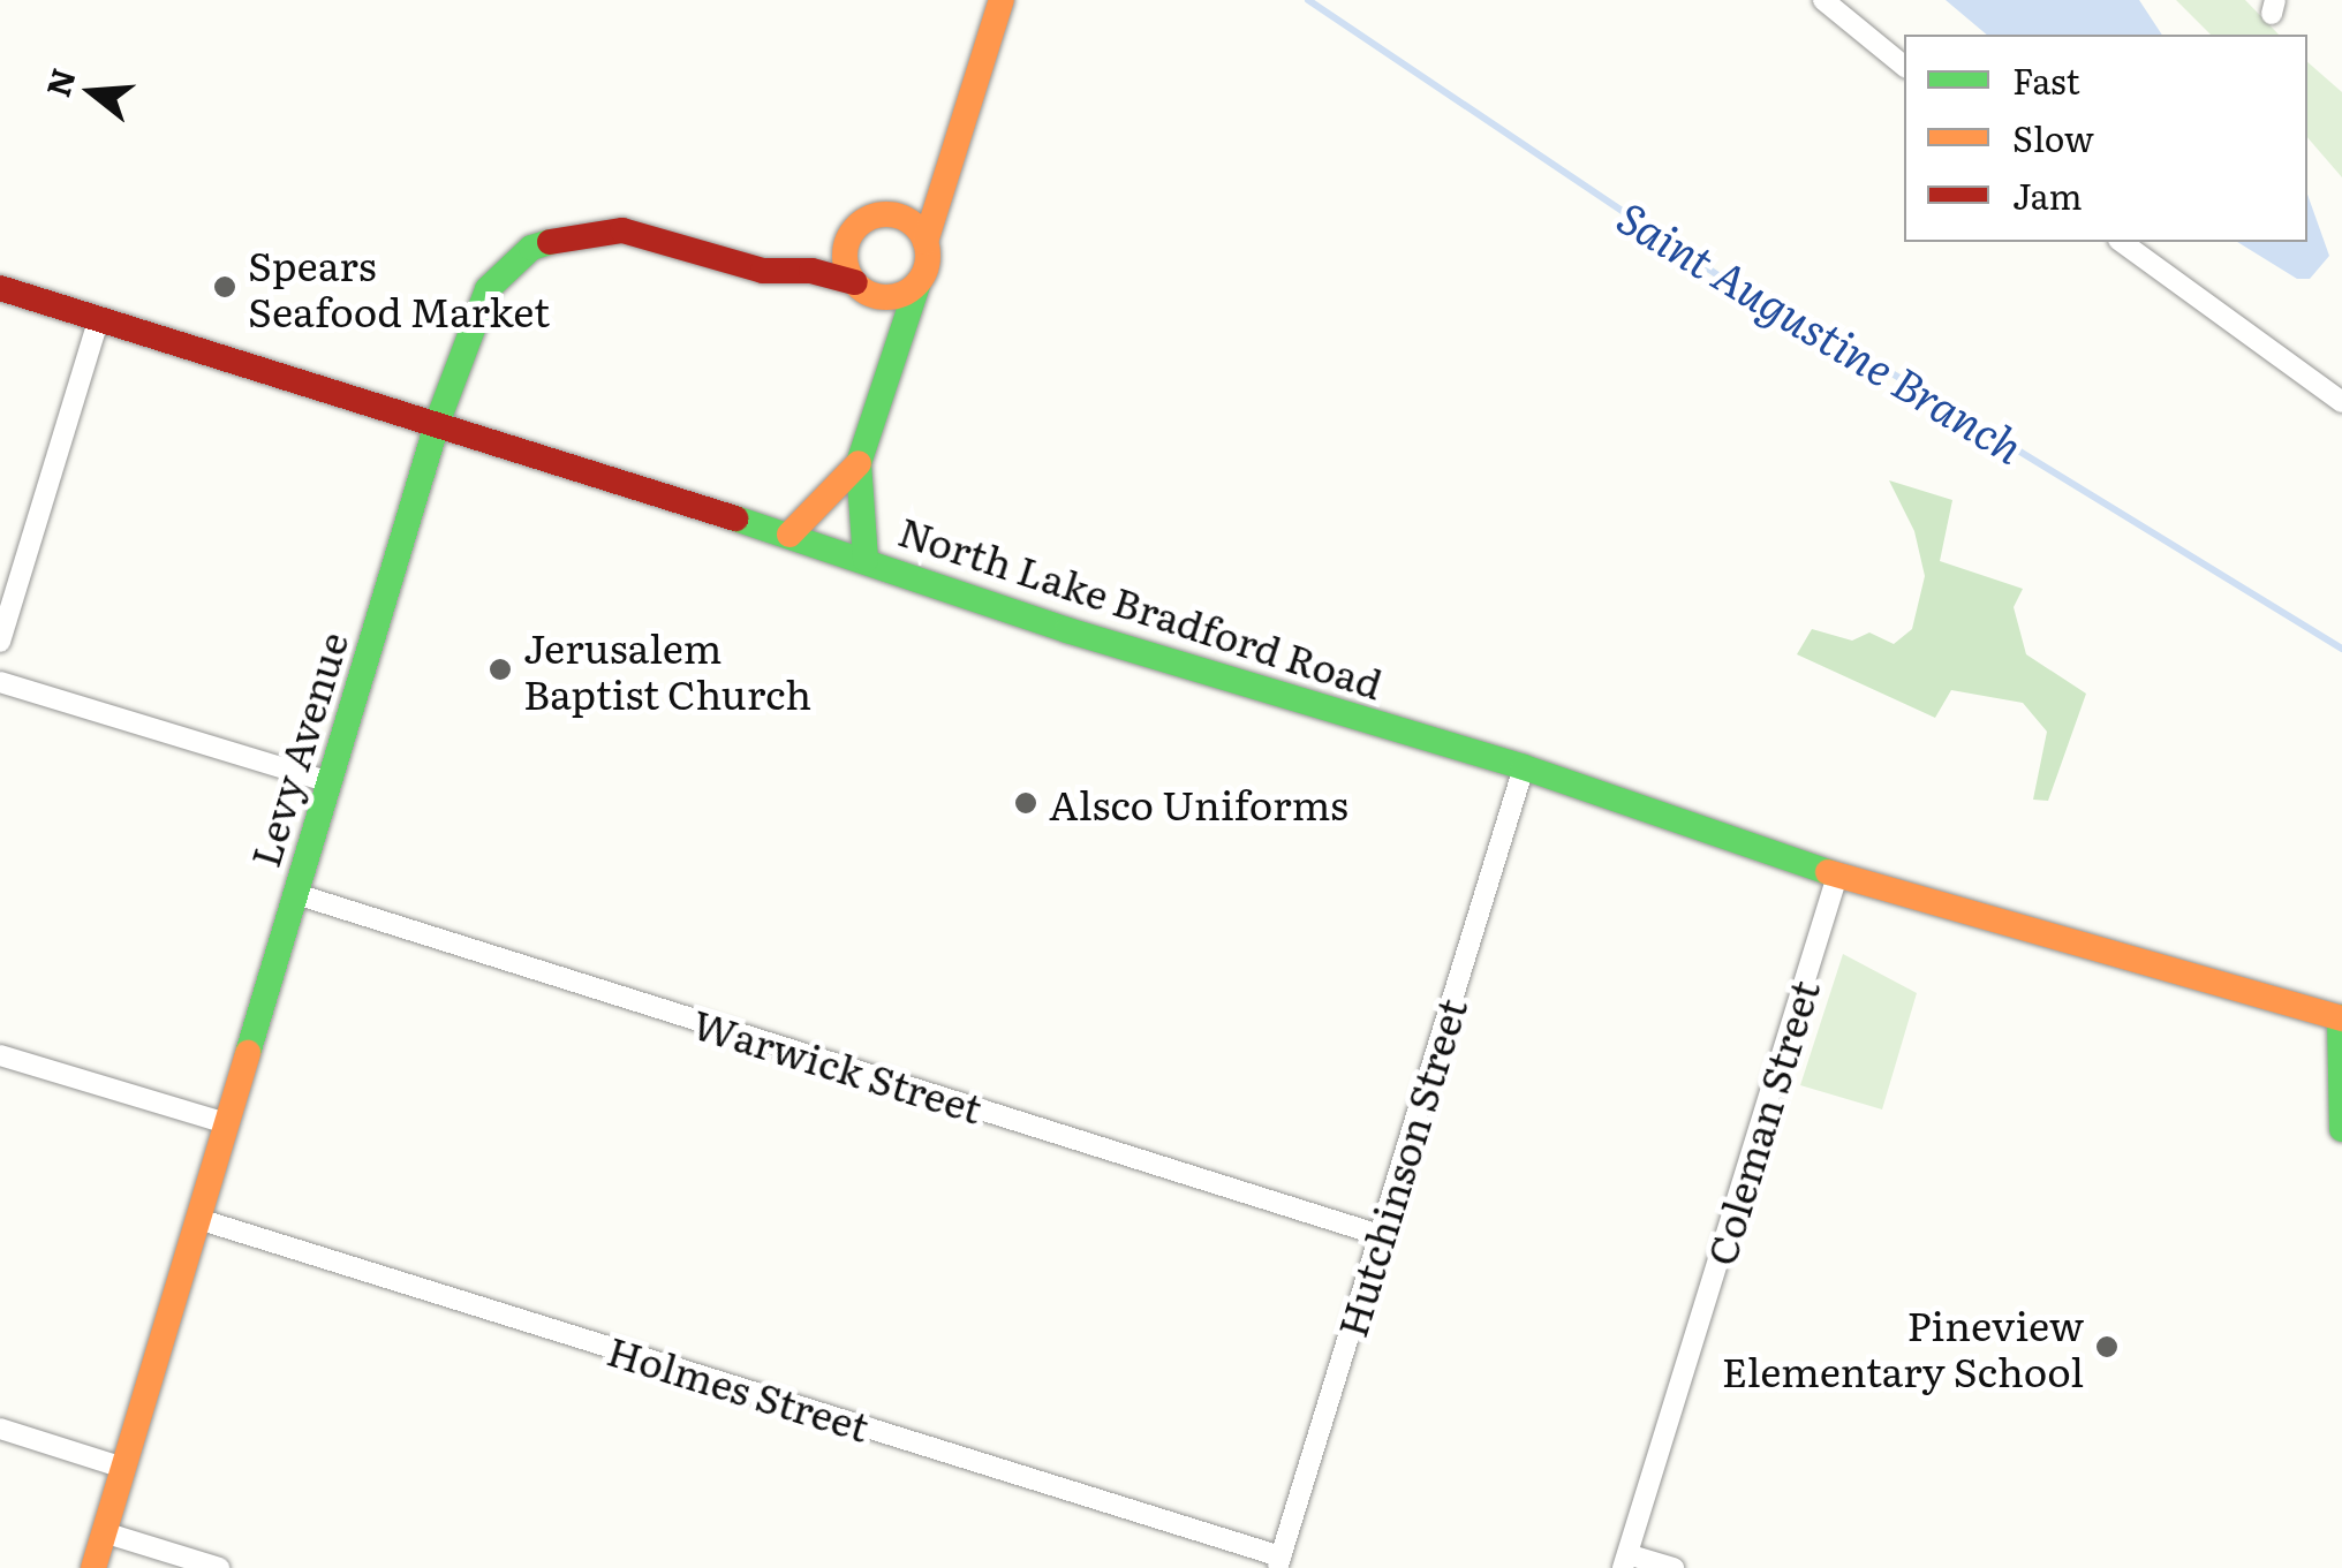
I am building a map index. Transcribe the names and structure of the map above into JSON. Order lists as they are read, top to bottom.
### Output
{
  "streets": {
    "street": [
      "North Lake Bradford Road",
      "Levy Avenue",
      "Warwick Street",
      "Coleman Street",
      "Hutchinson Street",
      "Holmes Street"
    ]
  },
  "crossings": [
    ["North Lake Bradford Road", "Levy Avenue"],
    ["North Lake Bradford Road", "Coleman Street"],
    ["North Lake Bradford Road", "Hutchinson Street"],
    ["Levy Avenue", "Warwick Street"],
    ["Levy Avenue", "Holmes Street"],
    ["Warwick Street", "Hutchinson Street"],
    ["Hutchinson Street", "Holmes Street"]
  ],
  "water": ["Saint Augustine Branch"],
  "places": [
    "Spears Seafood Market",
    "Jerusalem Baptist Church",
    "Alsco Uniforms",
    "Pineview Elementary School"
  ],
  "legend": ["Fast", "Slow", "Jam"],
  "north": "left"
}
